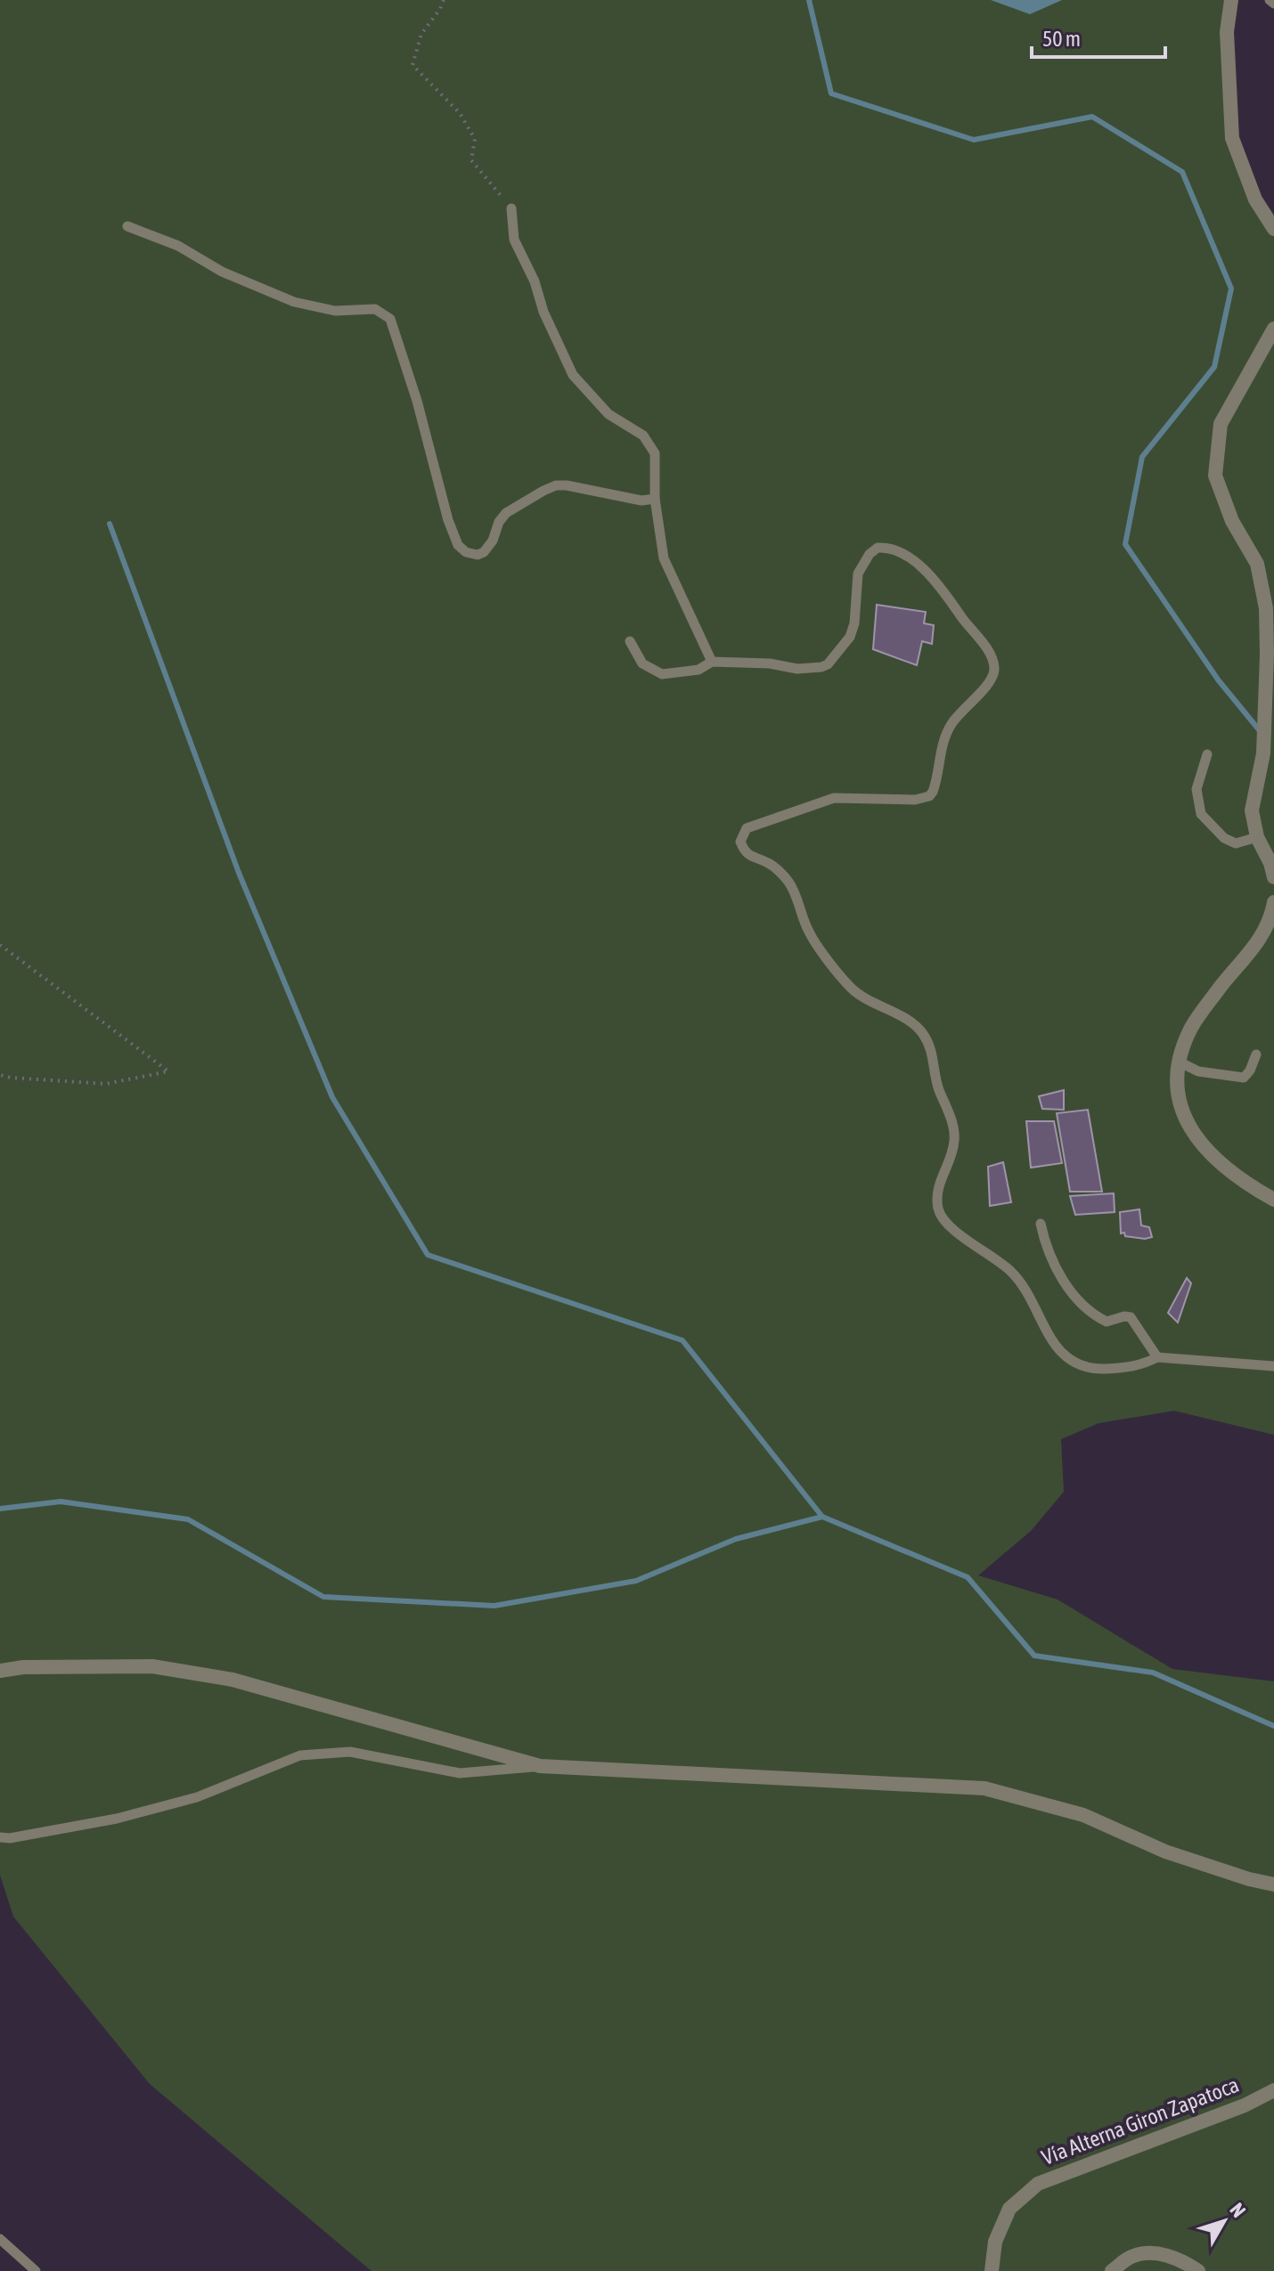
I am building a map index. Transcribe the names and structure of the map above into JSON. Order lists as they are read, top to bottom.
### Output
{
  "streets": {
    "street": ["Vía Alterna Giron Zapatoca"]
  },
  "scale_bar": "50 m",
  "north": "top right"
}
